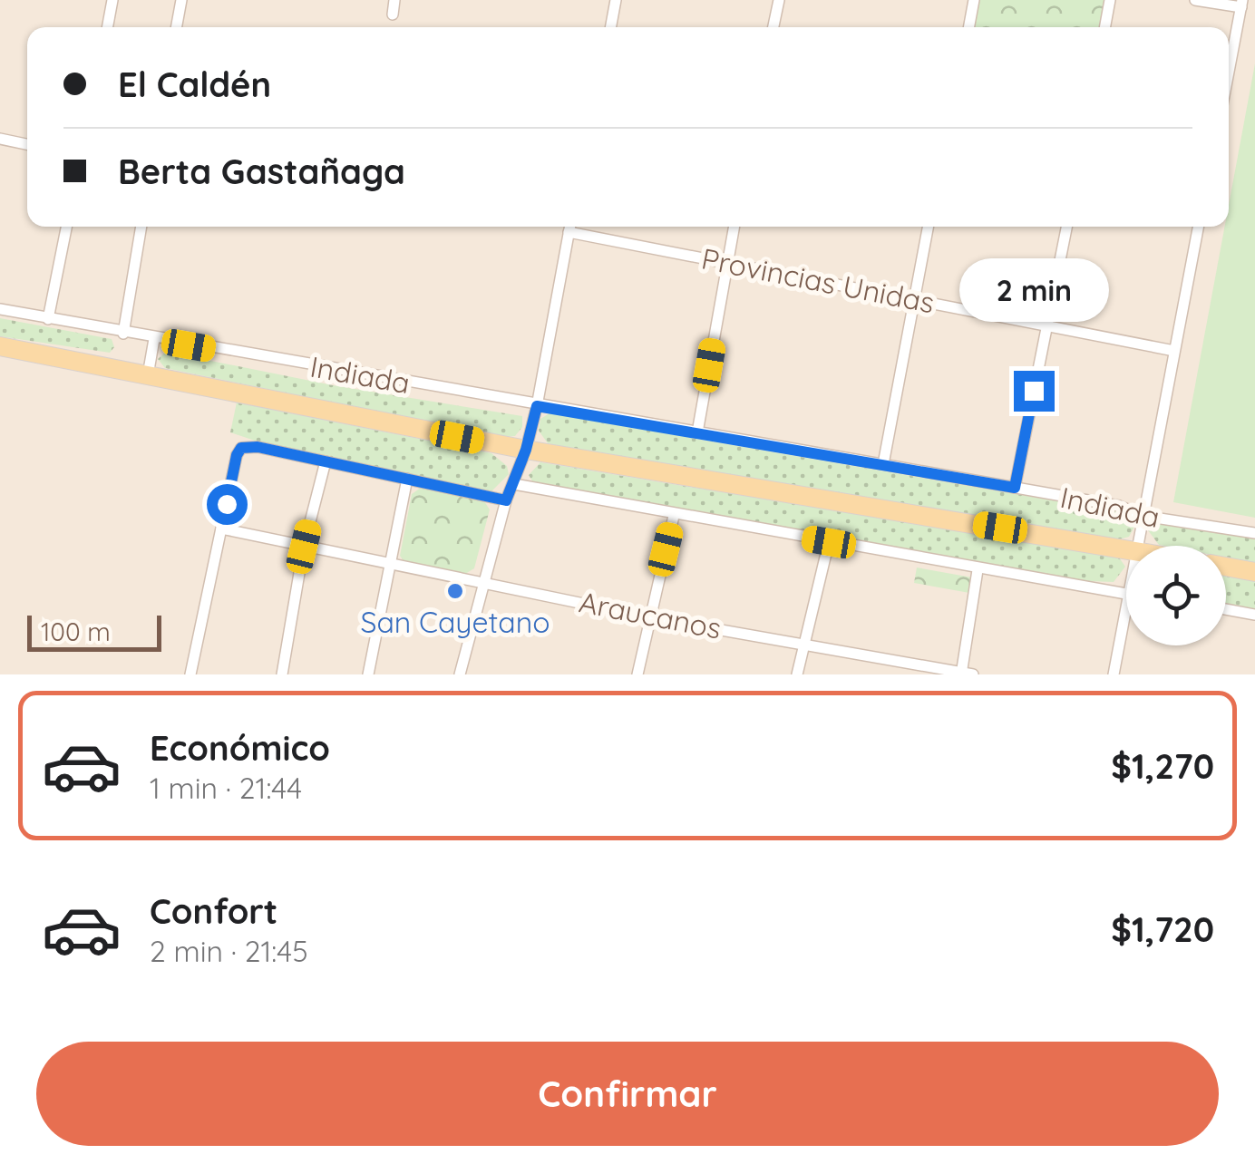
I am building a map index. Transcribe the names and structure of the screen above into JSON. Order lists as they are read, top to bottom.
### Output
{
  "streets": {
    "street": ["Provincias Unidas", "Indiada", "Araucanos"]
  },
  "places": ["San Cayetano"],
  "scale_bar": "100 m",
  "page": {
    "banner": ["El Caldén", "Berta Gastañaga"],
    "bubble": "2 min",
    "scale": "100 m",
    "list": [
      {
        "name": "Económico",
        "note": "1 min · 21:44",
        "value": "$1,270"
      },
      {
        "name": "Confort",
        "note": "2 min · 21:45",
        "value": "$1,720"
      }
    ],
    "buttons": "Confirmar"
  }
}
